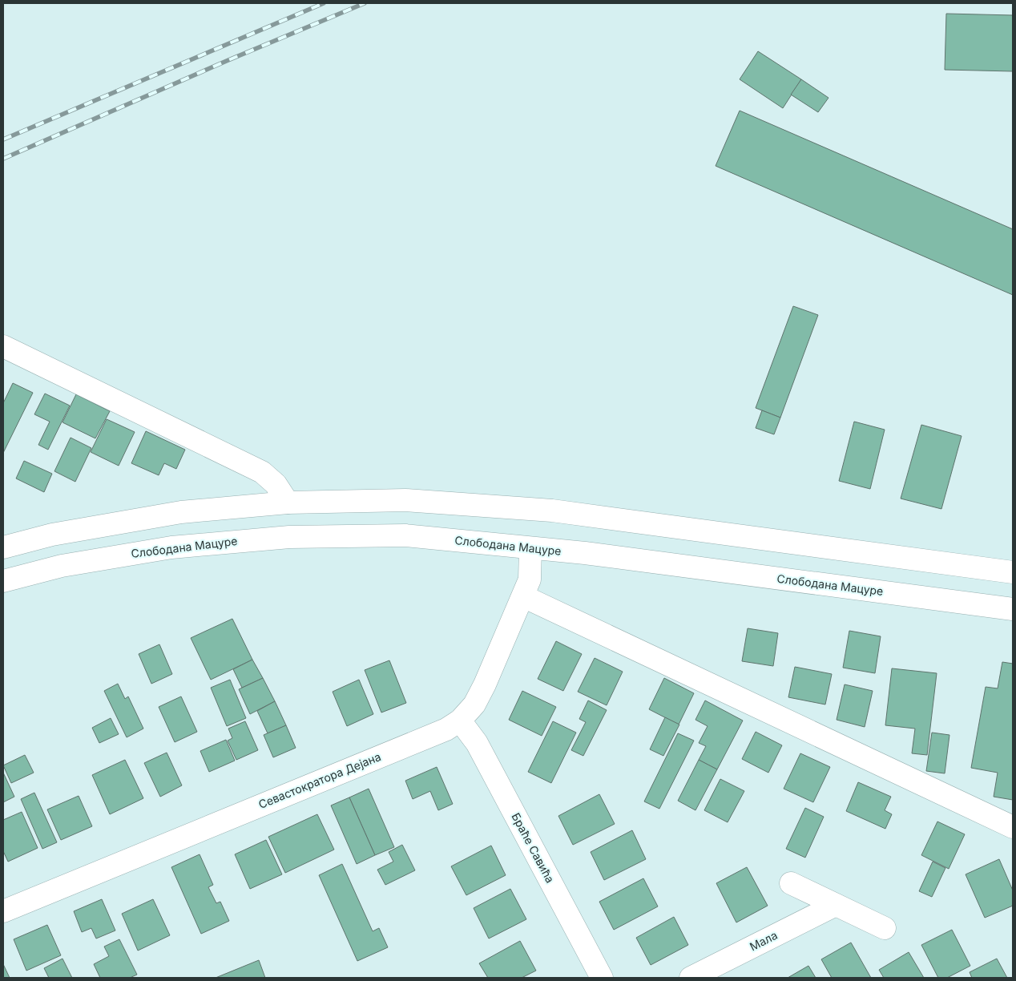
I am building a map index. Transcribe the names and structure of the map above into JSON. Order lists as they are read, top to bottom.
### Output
{
  "streets": {
    "street": [
      "Слободана Мацуре",
      "Севастократора Дејана",
      "Браће Савића",
      "Мала"
    ]
  },
  "crossings": [
    ["Слободана Мацуре", "Севастократора Дејана"],
    ["Севастократора Дејана", "Браће Савића"]
  ]
}
